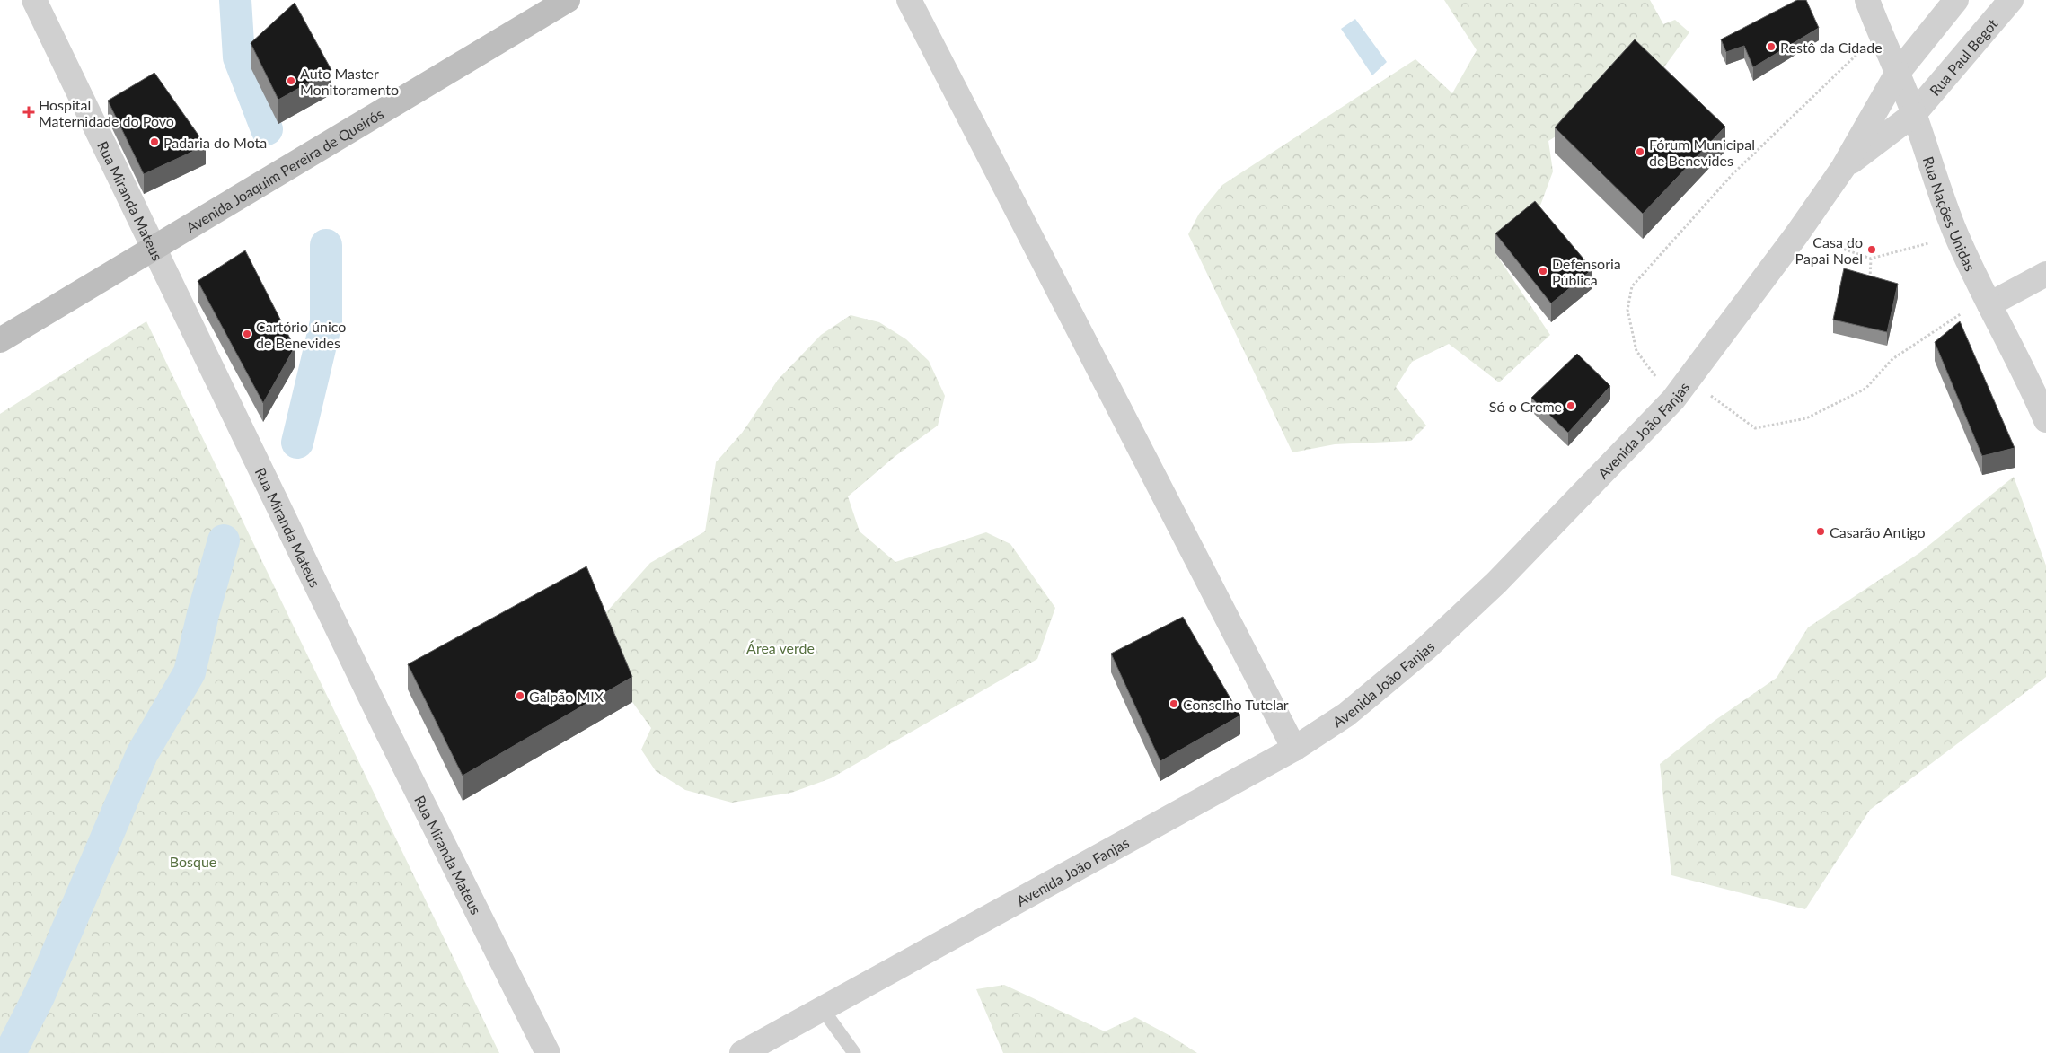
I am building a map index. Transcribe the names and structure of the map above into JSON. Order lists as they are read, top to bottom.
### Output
{
  "streets": {
    "main road": ["Avenida Joaquim Pereira de Queirós"],
    "street": [
      "Rua Paul Begot",
      "Rua Miranda Mateus",
      "Rua Nações Unidas",
      "Avenida João Fanjas"
    ]
  },
  "crossings": [
    ["Rua Paul Begot", "Rua Nações Unidas"],
    ["Rua Paul Begot", "Avenida João Fanjas"],
    ["Avenida Joaquim Pereira de Queirós", "Rua Miranda Mateus"],
    ["Rua Nações Unidas", "Avenida João Fanjas"]
  ],
  "parks": ["Área verde", "Bosque"],
  "places": {
    "other": [
      "Restô da Cidade",
      "Auto Master Monitoramento",
      "Padaria do Mota",
      "Fórum Municipal de Benevides",
      "Casa do Papai Noel",
      "Defensoria Pública",
      "Cartório único de Benevides",
      "Só o Creme",
      "Casarão Antigo",
      "Galpão MIX",
      "Conselho Tutelar"
    ],
    "health": ["Hospital Maternidade do Povo"]
  }
}
